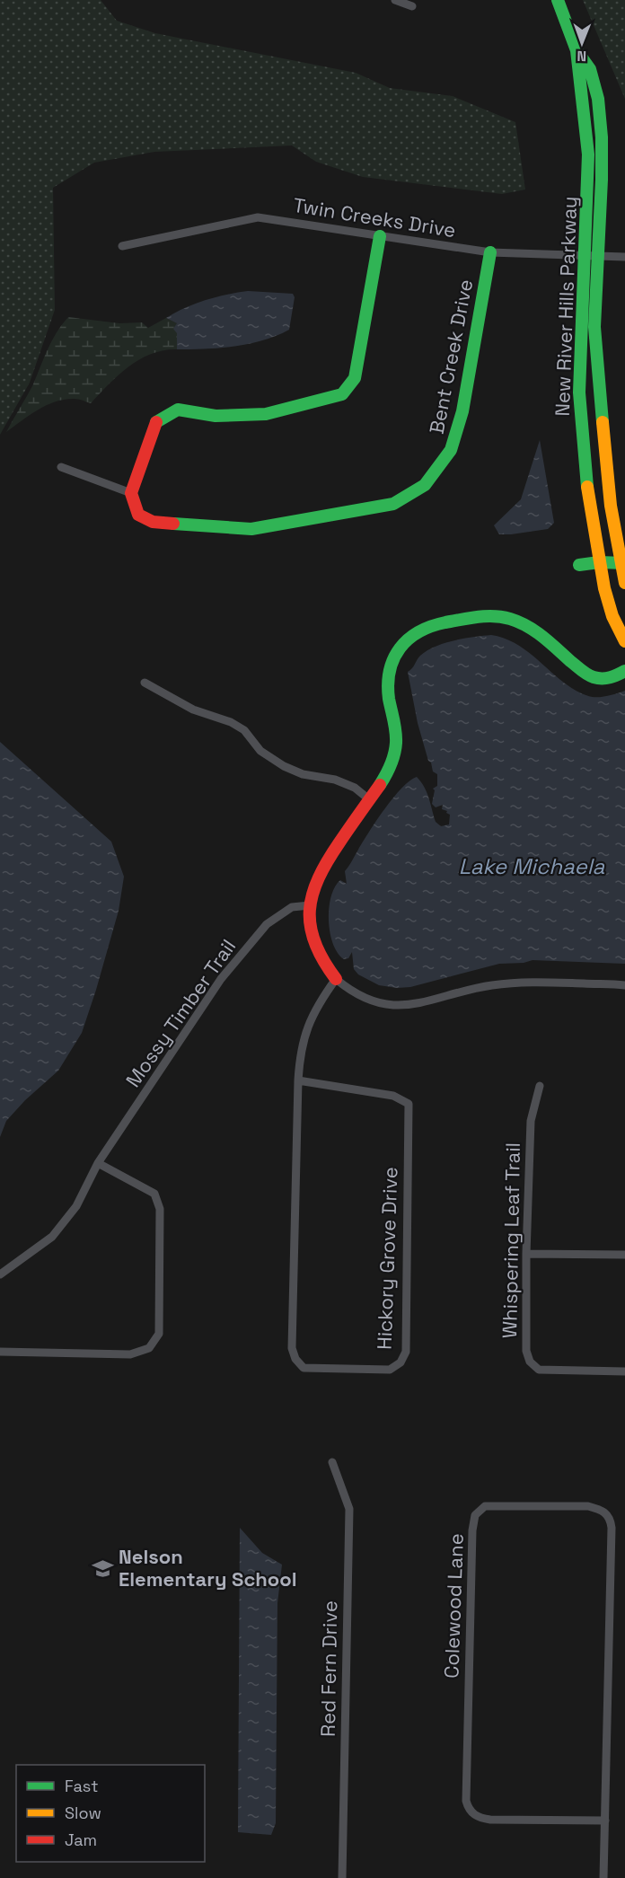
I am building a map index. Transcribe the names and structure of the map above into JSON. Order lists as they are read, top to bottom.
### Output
{
  "streets": {
    "street": [
      "Twin Creeks Drive",
      "New River Hills Parkway",
      "Bent Creek Drive",
      "Mossy Timber Trail",
      "Whispering Leaf Trail",
      "Hickory Grove Drive",
      "Colewood Lane",
      "Red Fern Drive"
    ]
  },
  "crossings": [
    ["Twin Creeks Drive", "New River Hills Parkway"],
    ["Twin Creeks Drive", "Bent Creek Drive"]
  ],
  "water": ["Lake Michaela"],
  "places": {
    "school or university": ["Nelson Elementary School"]
  },
  "legend": ["Fast", "Slow", "Jam"],
  "north": "bottom"
}
